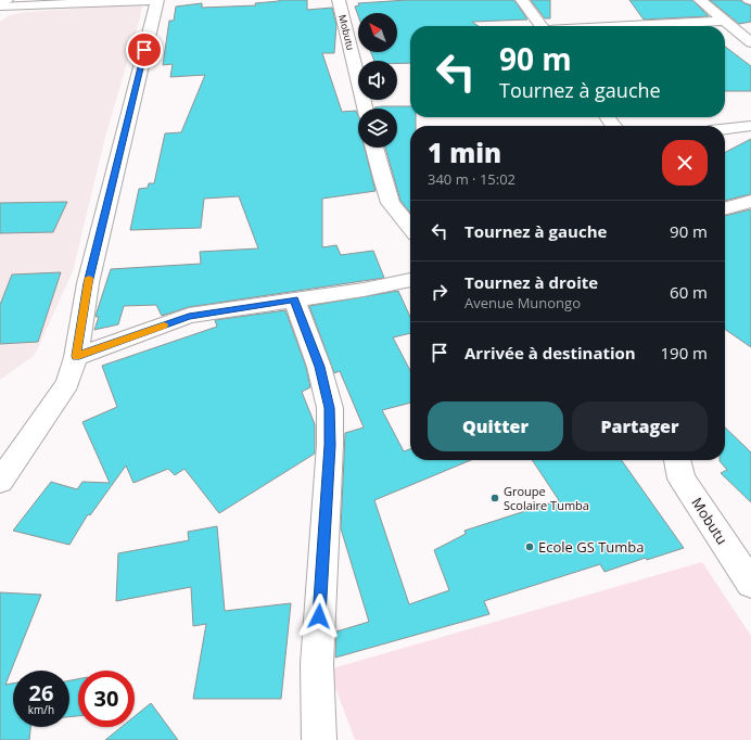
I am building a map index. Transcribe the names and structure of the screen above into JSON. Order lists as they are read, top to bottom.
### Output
{
  "streets": {
    "main road": ["Mobutu"]
  },
  "places": ["Groupe Scolaire Tumba", "Ecole GS Tumba"],
  "north": "top left",
  "page": {
    "turn": ["90 m", "Tournez à gauche"],
    "heading": ["1 min", "340 m · 15:02"],
    "list": [
      {
        "name": "Tournez à gauche",
        "value": "90 m"
      },
      {
        "name": "Tournez à droite",
        "note": "Avenue Munongo",
        "value": "60 m"
      },
      {
        "name": "Arrivée à destination",
        "value": "190 m"
      }
    ],
    "buttons": ["Quitter", "Partager"],
    "speed": "26 km/h",
    "limit": "30"
  }
}
